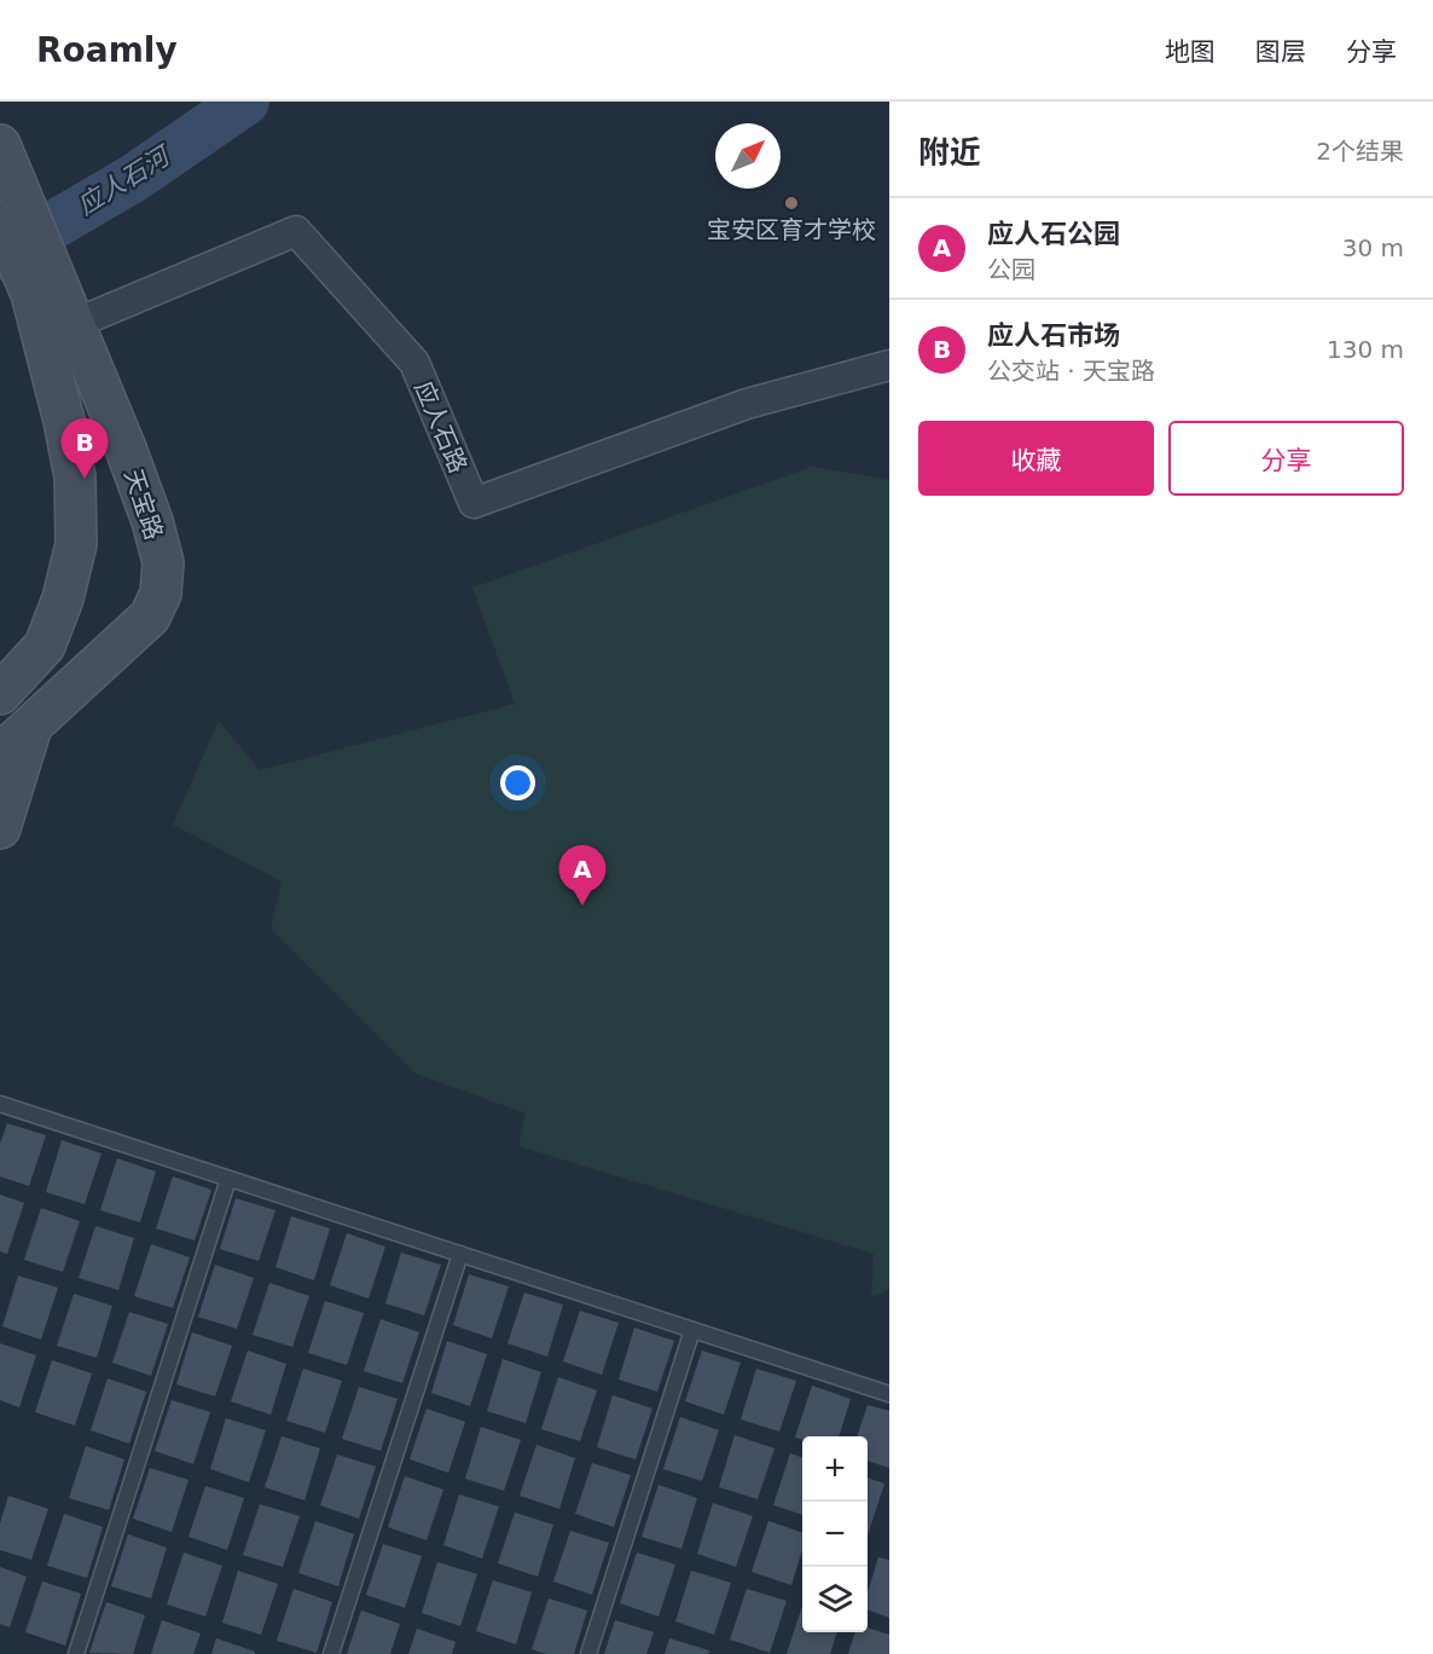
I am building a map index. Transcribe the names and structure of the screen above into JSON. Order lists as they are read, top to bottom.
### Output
{
  "streets": {
    "street": ["应人石路", "天宝路"]
  },
  "crossings": [
    ["应人石路", "天宝路"]
  ],
  "water": ["应人石河"],
  "places": ["宝安区育才学校"],
  "north": "top right",
  "page": {
    "header": "Roamly",
    "nav": ["地图", "图层", "分享"],
    "heading": ["附近", "2个结果"],
    "list": [
      {
        "mark": "A",
        "name": "应人石公园",
        "note": "公园",
        "value": "30 m"
      },
      {
        "mark": "B",
        "name": "应人石市场",
        "note": "公交站 · 天宝路",
        "value": "130 m"
      }
    ],
    "buttons": ["收藏", "分享"],
    "pins": ["B", "A"],
    "map_buttons": ["+", "−"]
  }
}
